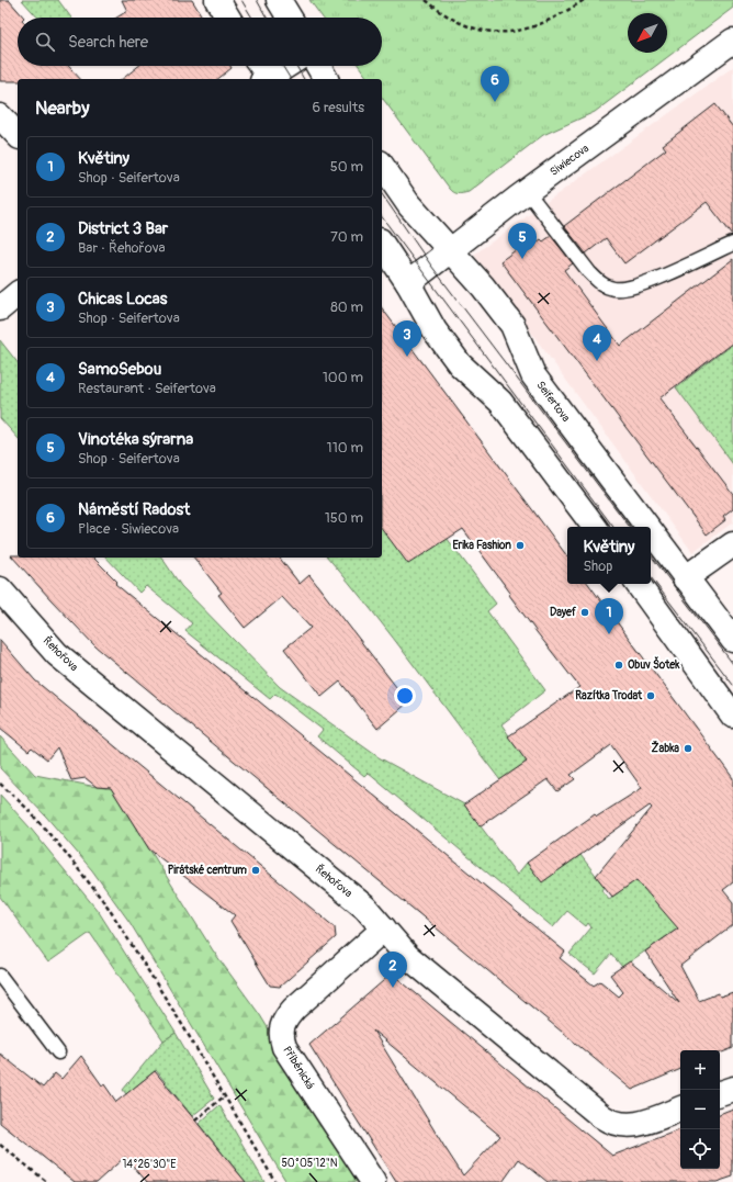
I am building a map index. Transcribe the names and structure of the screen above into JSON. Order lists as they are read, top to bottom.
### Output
{
  "streets": {
    "street": [
      "Siwiecova",
      "Seifertova",
      "Řehořova",
      "Příběnická"
    ]
  },
  "crossings": [
    ["Siwiecova", "Seifertova"],
    ["Řehořova", "Příběnická"]
  ],
  "places": [
    "Erika Fashion",
    "Dayef",
    "Obuv Šotek",
    "Razítka Trodat",
    "Žabka",
    "Pirátské centrum"
  ],
  "north": "bottom left",
  "page": {
    "search": "Search here",
    "pins": [
      "6",
      "5",
      "3",
      "4",
      "1",
      "2"
    ],
    "heading": ["Nearby", "6 results"],
    "list": [
      {
        "mark": "1",
        "name": "Květiny",
        "note": "Shop · Seifertova",
        "value": "50 m"
      },
      {
        "mark": "2",
        "name": "District 3 Bar",
        "note": "Bar · Řehořova",
        "value": "70 m"
      },
      {
        "mark": "3",
        "name": "Chicas Locas",
        "note": "Shop · Seifertova",
        "value": "80 m"
      },
      {
        "mark": "4",
        "name": "SamoSebou",
        "note": "Restaurant · Seifertova",
        "value": "100 m"
      },
      {
        "mark": "5",
        "name": "Vinotéka sýrarna",
        "note": "Shop · Seifertova",
        "value": "110 m"
      },
      {
        "mark": "6",
        "name": "Náměstí Radost",
        "note": "Place · Siwiecova",
        "value": "150 m"
      }
    ],
    "popup": ["Květiny", "Shop"],
    "map_buttons": ["+", "−"]
  },
  "coordinates": ["50°05'12\"N", "14°26'30\"E"]
}
